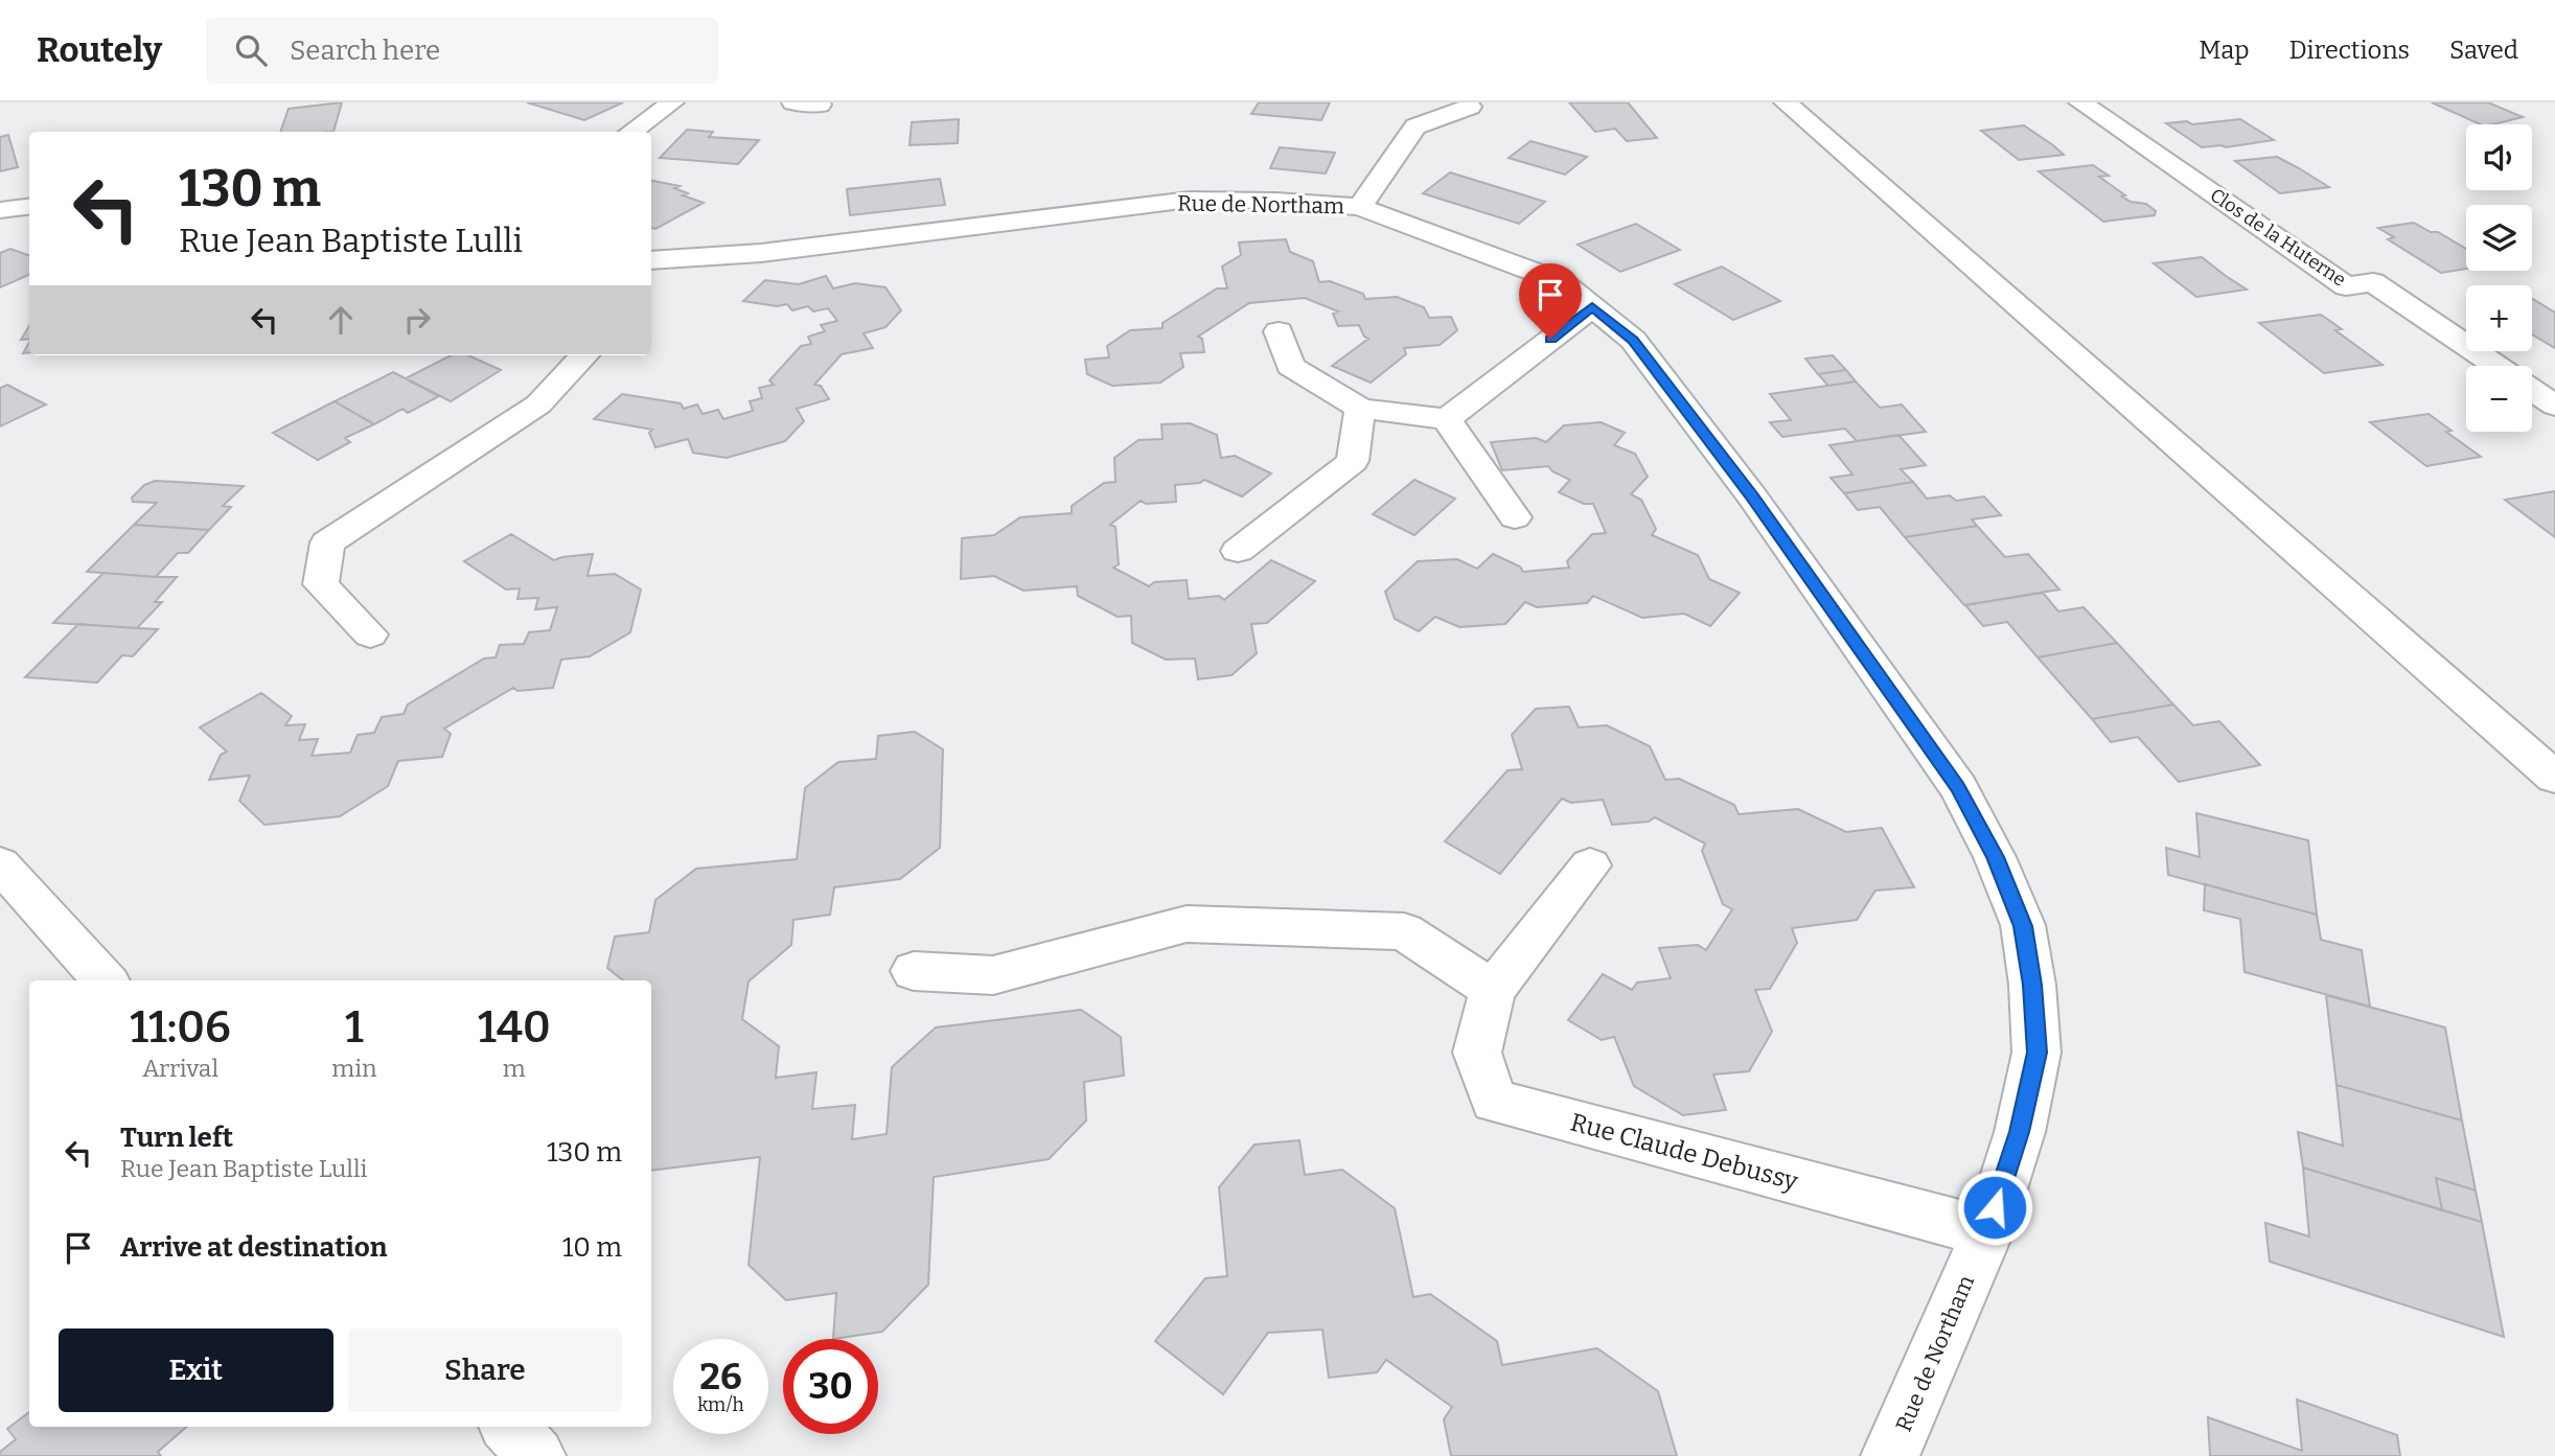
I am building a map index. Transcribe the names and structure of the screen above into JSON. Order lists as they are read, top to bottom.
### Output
{
  "streets": {
    "street": ["Rue de Northam", "Clos de la Huterne", "Rue Claude Debussy"]
  },
  "crossings": [
    ["Rue de Northam", "Rue Claude Debussy"]
  ],
  "page": {
    "header": "Routely",
    "search": "Search here",
    "nav": ["Map", "Directions", "Saved"],
    "map_buttons": ["+", "−"],
    "turn": ["130 m", "Rue Jean Baptiste Lulli"],
    "eta": [
      "11:06",
      "Arrival",
      "1",
      "min",
      "140",
      "m"
    ],
    "list": [
      {
        "name": "Turn left",
        "note": "Rue Jean Baptiste Lulli",
        "value": "130 m"
      },
      {
        "name": "Arrive at destination",
        "value": "10 m"
      }
    ],
    "buttons": ["Exit", "Share"],
    "speed": "26 km/h",
    "limit": "30"
  }
}
